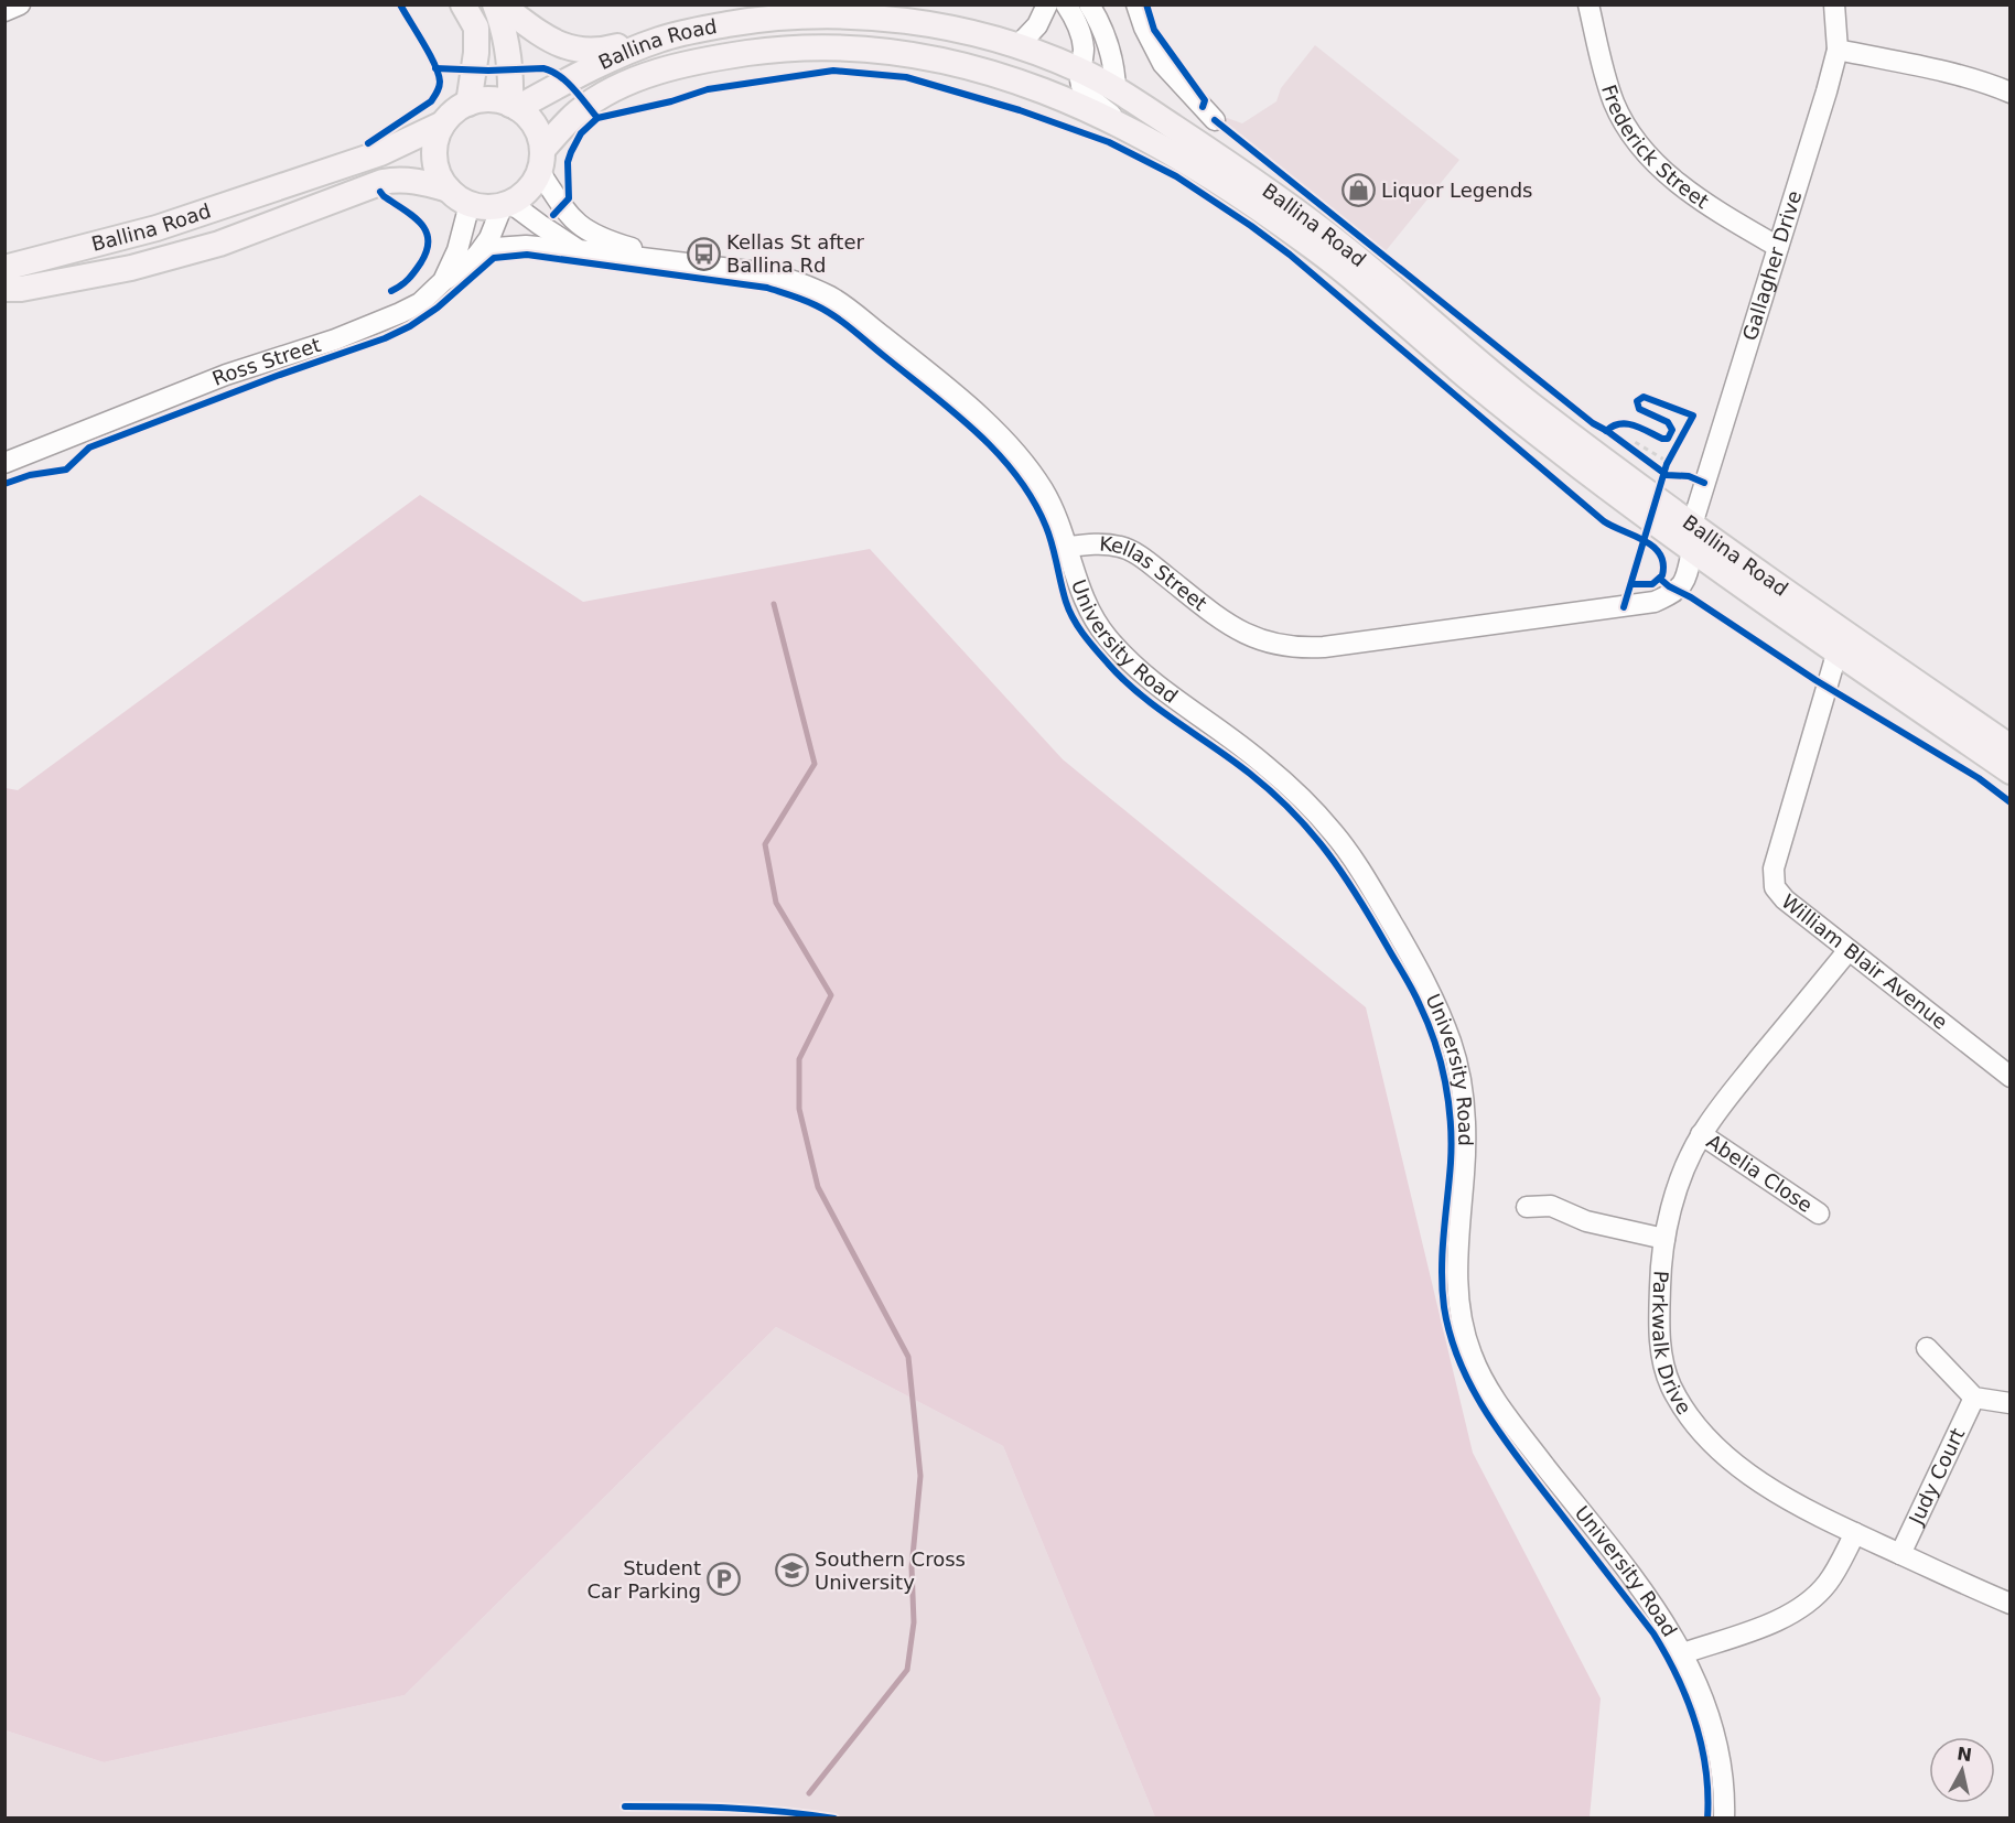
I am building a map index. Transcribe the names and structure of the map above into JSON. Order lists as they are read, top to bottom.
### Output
{
  "streets": {
    "main road": ["Ballina Road"],
    "street": [
      "Frederick Street",
      "Gallagher Drive",
      "Ross Street",
      "Kellas Street",
      "University Road",
      "William Blair Avenue",
      "Abelia Close",
      "Parkwalk Drive",
      "Judy Court"
    ]
  },
  "crossings": [
    ["Ballina Road", "Gallagher Drive"],
    ["Ballina Road", "Ross Street"],
    ["Ballina Road", "Kellas Street"],
    ["Ballina Road", "William Blair Avenue"],
    ["Frederick Street", "Gallagher Drive"],
    ["Ross Street", "Kellas Street"],
    ["Kellas Street", "University Road"],
    ["William Blair Avenue", "Parkwalk Drive"],
    ["Abelia Close", "Parkwalk Drive"],
    ["Parkwalk Drive", "Judy Court"]
  ],
  "places": {
    "shop": ["Liquor Legends"],
    "bus stop": ["Kellas St after Ballina Rd"],
    "school or university": ["Southern Cross University"],
    "parking": ["Student Car Parking"]
  },
  "north": "top"
}
